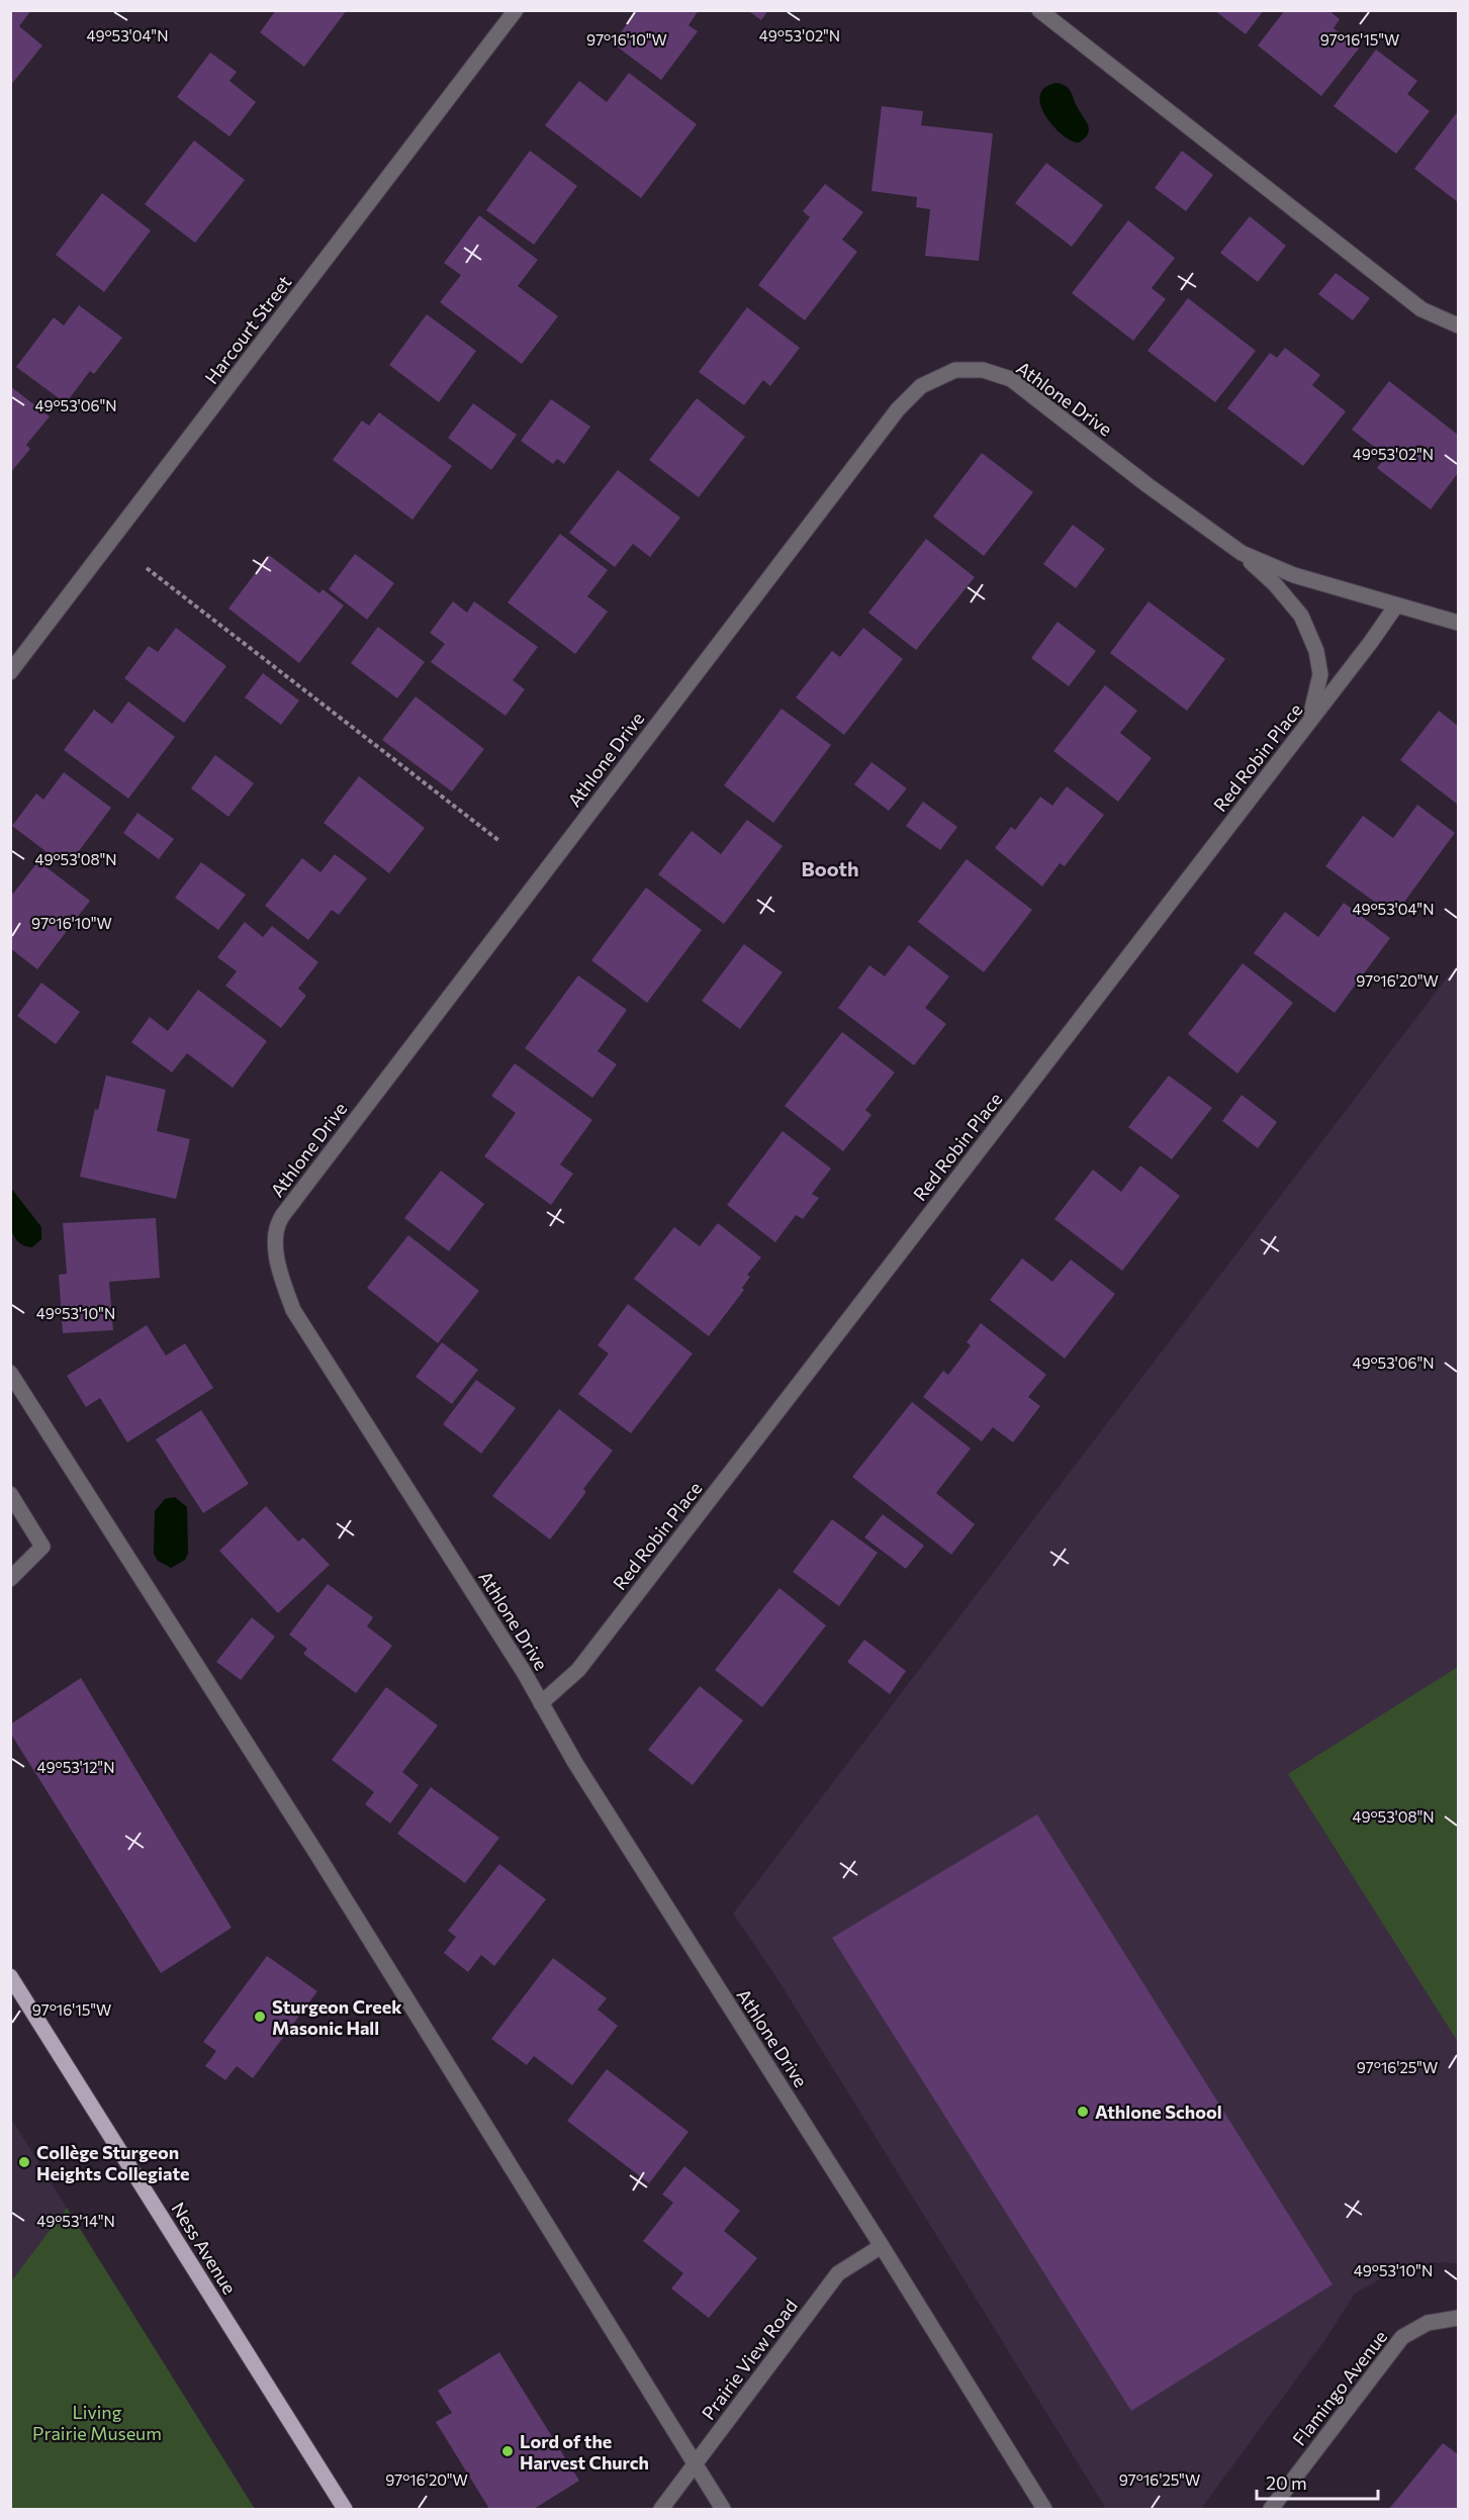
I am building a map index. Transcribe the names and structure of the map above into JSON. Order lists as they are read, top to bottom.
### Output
{
  "streets": {
    "main road": ["Ness Avenue"],
    "street": [
      "Harcourt Street",
      "Athlone Drive",
      "Red Robin Place",
      "Prairie View Road",
      "Flamingo Avenue"
    ]
  },
  "crossings": [
    ["Athlone Drive", "Red Robin Place"],
    ["Athlone Drive", "Prairie View Road"]
  ],
  "districts": ["Booth"],
  "parks": ["Living Prairie Museum"],
  "places": [
    "Sturgeon Creek Masonic Hall",
    "Athlone School",
    "Collège Sturgeon Heights Collegiate",
    "Lord of the Harvest Church"
  ],
  "scale_bar": "20 m",
  "coordinates": [
    "49°53'04\"N",
    "49°53'02\"N",
    "97°16'10\"W",
    "97°16'15\"W",
    "49°53'06\"N",
    "49°53'08\"N",
    "97°16'20\"W",
    "49°53'10\"N",
    "49°53'12\"N",
    "97°16'25\"W",
    "49°53'14\"N"
  ]
}
